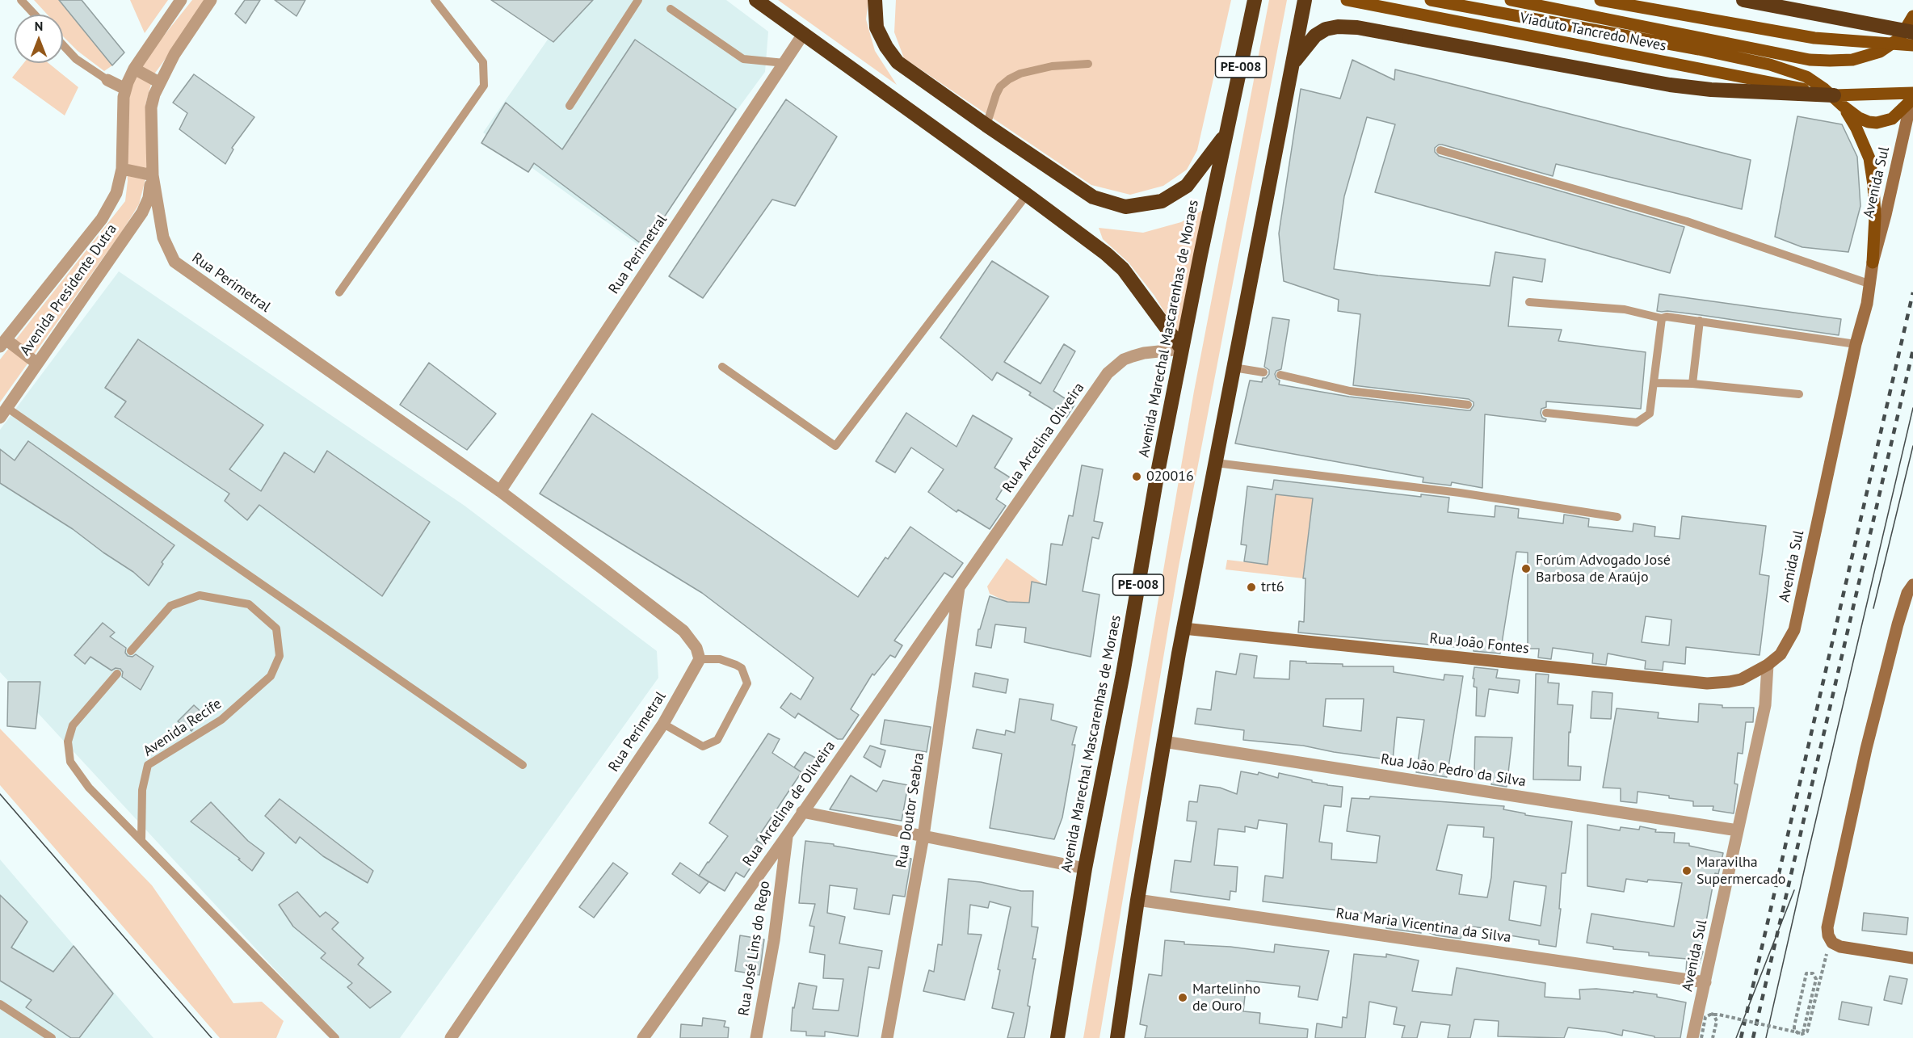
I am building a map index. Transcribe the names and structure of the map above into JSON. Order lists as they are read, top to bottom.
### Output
{
  "streets": {
    "highway": ["PE-008", "Avenida Marechal Mascarenhas de Moraes"],
    "main road": ["Viaduto Tancredo Neves"],
    "street": [
      "Avenida Sul",
      "Rua Perimetral",
      "Avenida Presidente Dutra",
      "Rua Arcelina Oliveira",
      "Rua João Fontes",
      "Rua João Pedro da Silva",
      "Rua Arcelina de Oliveira",
      "Rua Doutor Seabra",
      "Rua Maria Vicentina da Silva",
      "Rua José Lins do Rego"
    ],
    "lane": ["Avenida Recife"]
  },
  "crossings": [
    ["Avenida Sul", "Rua João Fontes"],
    ["Avenida Sul", "Rua João Pedro da Silva"],
    ["Avenida Sul", "Rua Maria Vicentina da Silva"],
    ["Rua Perimetral", "Avenida Presidente Dutra"],
    ["Avenida Marechal Mascarenhas de Moraes", "Rua Arcelina Oliveira"],
    ["Rua Arcelina Oliveira", "Rua Arcelina de Oliveira"],
    ["Rua Arcelina Oliveira", "Rua Doutor Seabra"],
    ["Rua Arcelina de Oliveira", "Rua Doutor Seabra"],
    ["Rua Arcelina de Oliveira", "Rua José Lins do Rego"]
  ],
  "places": [
    "020016",
    "Forúm Advogado José Barbosa de Araújo",
    "trt6",
    "Maravilha Supermercado",
    "Martelinho de Ouro"
  ],
  "north": "top"
}
